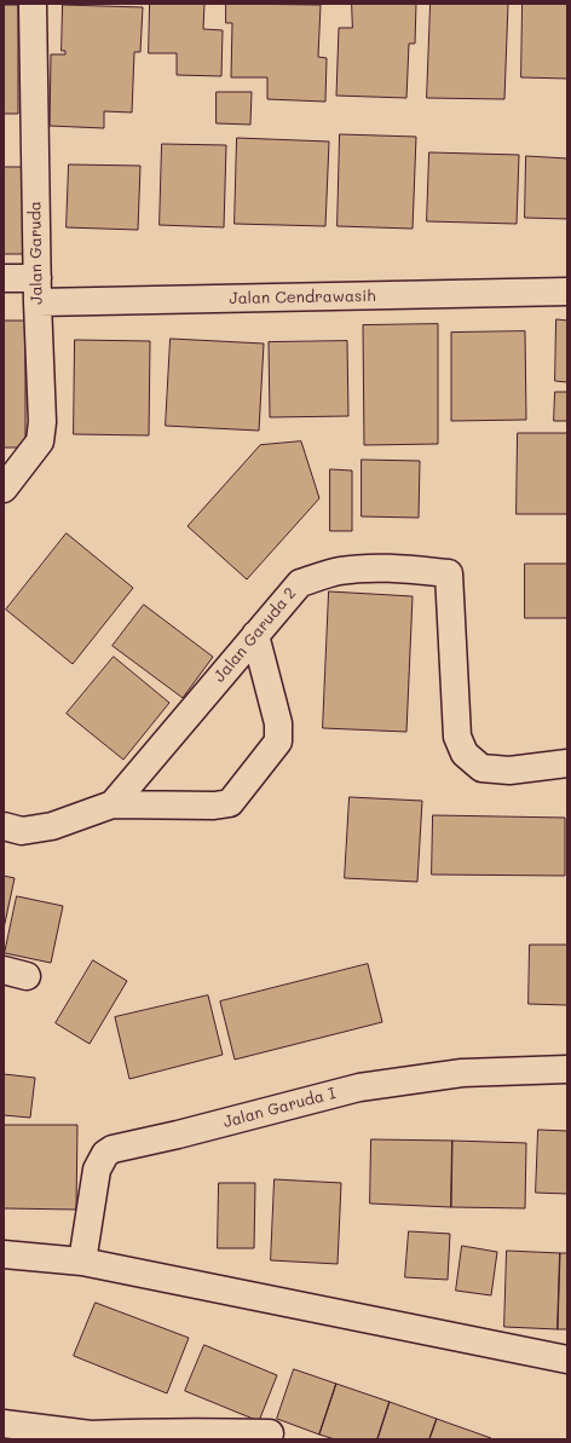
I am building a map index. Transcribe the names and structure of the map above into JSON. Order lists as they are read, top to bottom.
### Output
{
  "streets": {
    "street": [
      "Jalan Garuda",
      "Jalan Cendrawasih",
      "Jalan Garuda 2",
      "Jalan Garuda I"
    ]
  },
  "crossings": [
    ["Jalan Garuda", "Jalan Cendrawasih"]
  ]
}
